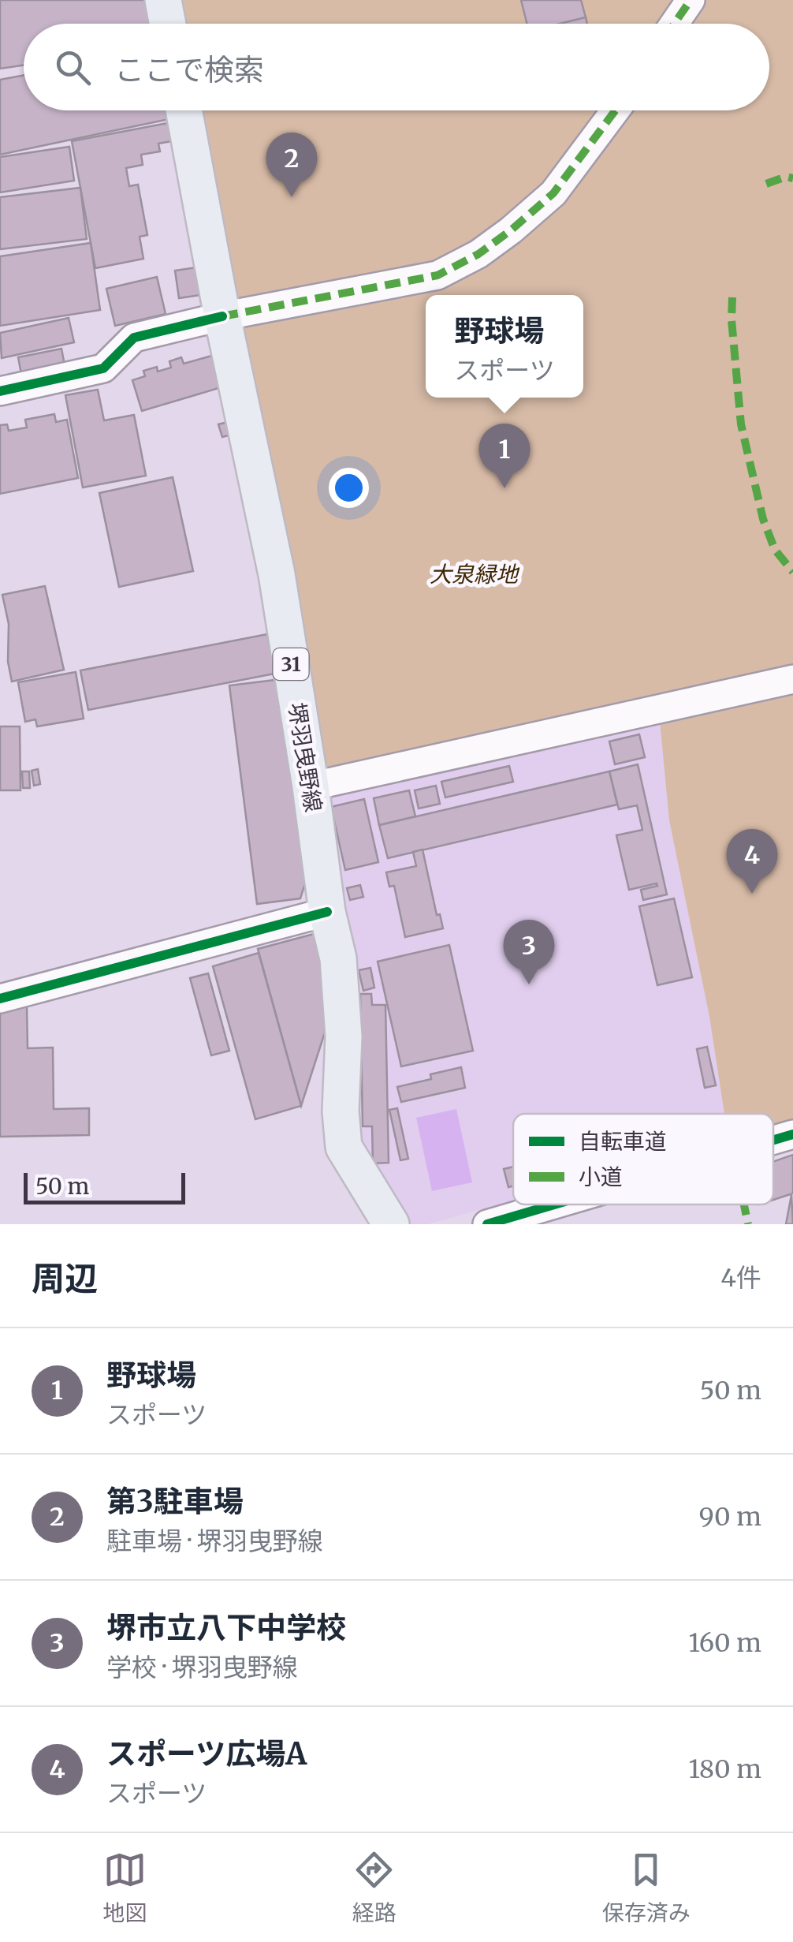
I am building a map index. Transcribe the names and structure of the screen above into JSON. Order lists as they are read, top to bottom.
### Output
{
  "streets": {
    "main road": ["31", "堺羽曳野線"]
  },
  "parks": ["大泉緑地"],
  "legend": ["自転車道", "小道"],
  "scale_bar": "50 m",
  "page": {
    "search": "ここで検索",
    "pins": [
      "2",
      "1",
      "4",
      "3"
    ],
    "popup": ["野球場", "スポーツ"],
    "scale": "50 m",
    "heading": ["周辺", "4件"],
    "list": [
      {
        "mark": "1",
        "name": "野球場",
        "note": "スポーツ",
        "value": "50 m"
      },
      {
        "mark": "2",
        "name": "第3駐車場",
        "note": "駐車場 · 堺羽曳野線",
        "value": "90 m"
      },
      {
        "mark": "3",
        "name": "堺市立八下中学校",
        "note": "学校 · 堺羽曳野線",
        "value": "160 m"
      },
      {
        "mark": "4",
        "name": "スポーツ広場A",
        "note": "スポーツ",
        "value": "180 m"
      }
    ],
    "nav": ["地図", "経路", "保存済み"]
  }
}
